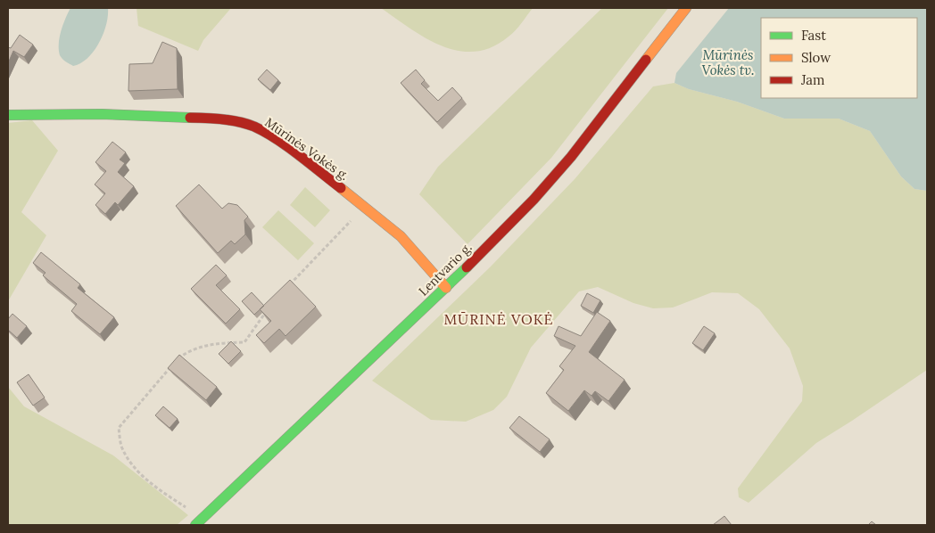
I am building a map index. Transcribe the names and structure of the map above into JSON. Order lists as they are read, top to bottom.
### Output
{
  "streets": {
    "main road": ["Mūrinės Vokės g.", "Lentvario g."]
  },
  "crossings": [
    ["Mūrinės Vokės g.", "Lentvario g."]
  ],
  "districts": ["MŪRINĖ VOKĖ"],
  "water": ["Mūrinės Vokės tv."],
  "legend": ["Fast", "Slow", "Jam"]
}
